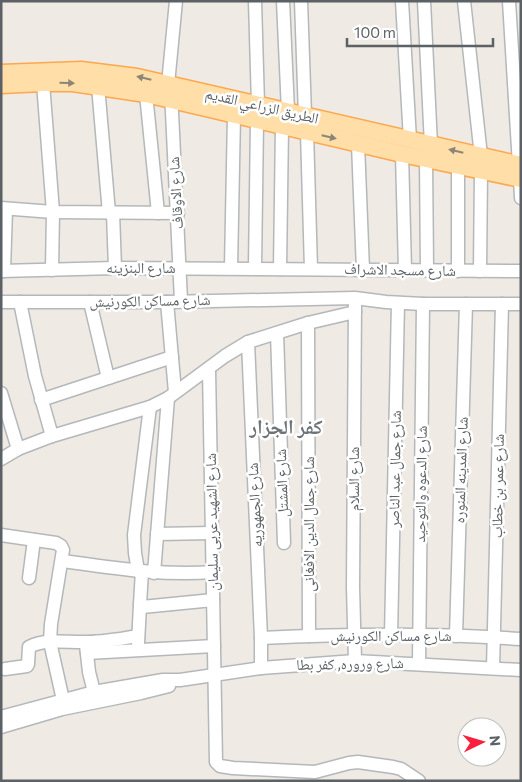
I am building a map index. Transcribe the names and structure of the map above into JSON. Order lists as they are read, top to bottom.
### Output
{
  "streets": {
    "main road": ["الطريق الزراعي القديم"],
    "street": [
      "شارع الاوقاف",
      "شارع البنزينه",
      "شارع مسجد الاشراف",
      "شارع مساكن الكورنيش",
      "شارع جمال عبد الناصر",
      "شارع المدينه المنوره",
      "شارع السلام",
      "شارع المشتل",
      "شارع الدعوه والتوحيد",
      "شارع عمر بن خطاب",
      "شارع الجمهوريه",
      "شارع الشهيد عربى سليمان",
      "شارع جمال الدين الافغانى",
      "شارع وروره, كفر بطا"
    ]
  },
  "crossings": [
    ["الطريق الزراعي القديم", "شارع الاوقاف"],
    ["شارع الاوقاف", "شارع البنزينه"],
    ["شارع الاوقاف", "شارع مساكن الكورنيش"],
    ["شارع البنزينه", "شارع مسجد الاشراف"],
    ["شارع مسجد الاشراف", "شارع مساكن الكورنيش"],
    ["شارع مسجد الاشراف", "شارع جمال عبد الناصر"],
    ["شارع مسجد الاشراف", "شارع المدينه المنوره"],
    ["شارع مسجد الاشراف", "شارع السلام"],
    ["شارع مسجد الاشراف", "شارع الدعوه والتوحيد"],
    ["شارع مسجد الاشراف", "شارع عمر بن خطاب"],
    ["شارع مساكن الكورنيش", "شارع جمال عبد الناصر"],
    ["شارع مساكن الكورنيش", "شارع المدينه المنوره"],
    ["شارع مساكن الكورنيش", "شارع السلام"],
    ["شارع مساكن الكورنيش", "شارع الدعوه والتوحيد"],
    ["شارع مساكن الكورنيش", "شارع عمر بن خطاب"],
    ["شارع مساكن الكورنيش", "شارع الجمهوريه"],
    ["شارع مساكن الكورنيش", "شارع جمال الدين الافغانى"],
    ["شارع السلام", "شارع وروره, كفر بطا"],
    ["شارع الدعوه والتوحيد", "شارع وروره, كفر بطا"],
    ["شارع عمر بن خطاب", "شارع وروره, كفر بطا"],
    ["شارع الجمهوريه", "شارع وروره, كفر بطا"],
    ["شارع الشهيد عربى سليمان", "شارع وروره, كفر بطا"]
  ],
  "districts": ["كفر الجزار"],
  "scale_bar": "100 m",
  "north": "right"
}
